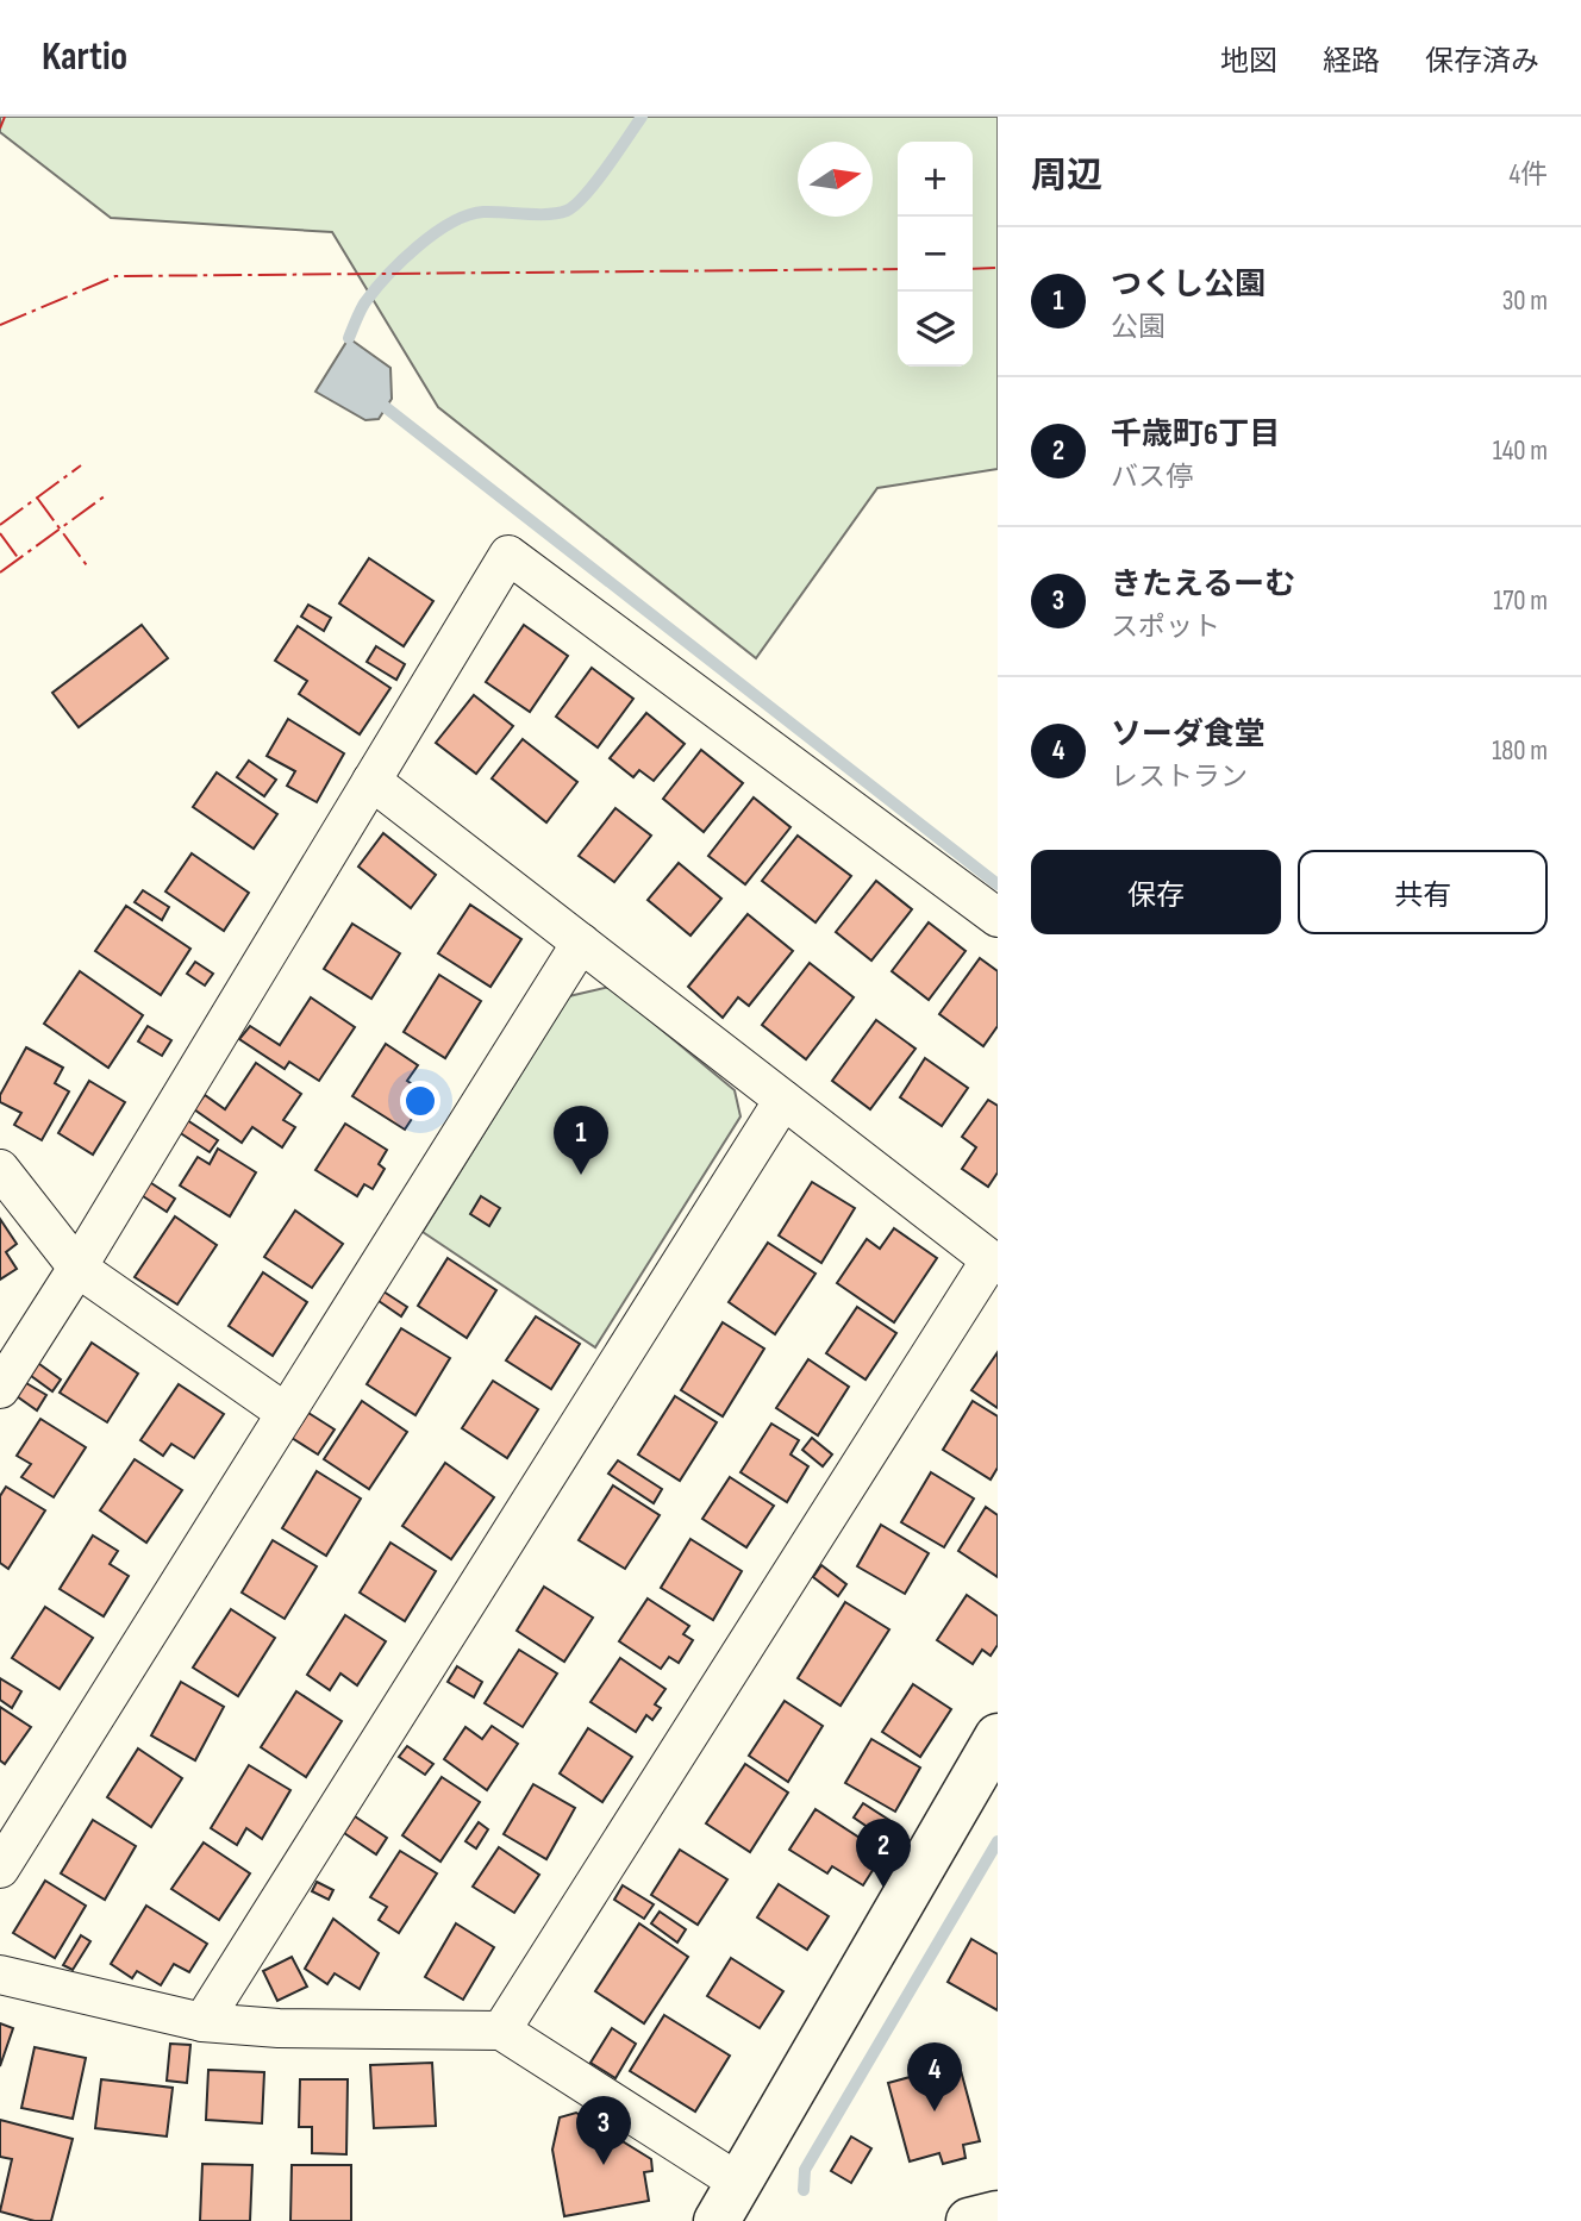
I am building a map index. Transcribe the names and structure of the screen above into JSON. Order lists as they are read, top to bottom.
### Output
{
  "north": "right",
  "page": {
    "header": "Kartio",
    "nav": ["地図", "経路", "保存済み"],
    "heading": ["周辺", "4件"],
    "map_buttons": ["+", "−"],
    "list": [
      {
        "mark": "1",
        "name": "つくし公園",
        "note": "公園",
        "value": "30 m"
      },
      {
        "mark": "2",
        "name": "千歳町6丁目",
        "note": "バス停",
        "value": "140 m"
      },
      {
        "mark": "3",
        "name": "きたえるーむ",
        "note": "スポット",
        "value": "170 m"
      },
      {
        "mark": "4",
        "name": "ソーダ食堂",
        "note": "レストラン",
        "value": "180 m"
      }
    ],
    "buttons": ["保存", "共有"],
    "pins": [
      "1",
      "2",
      "4",
      "3"
    ]
  }
}
